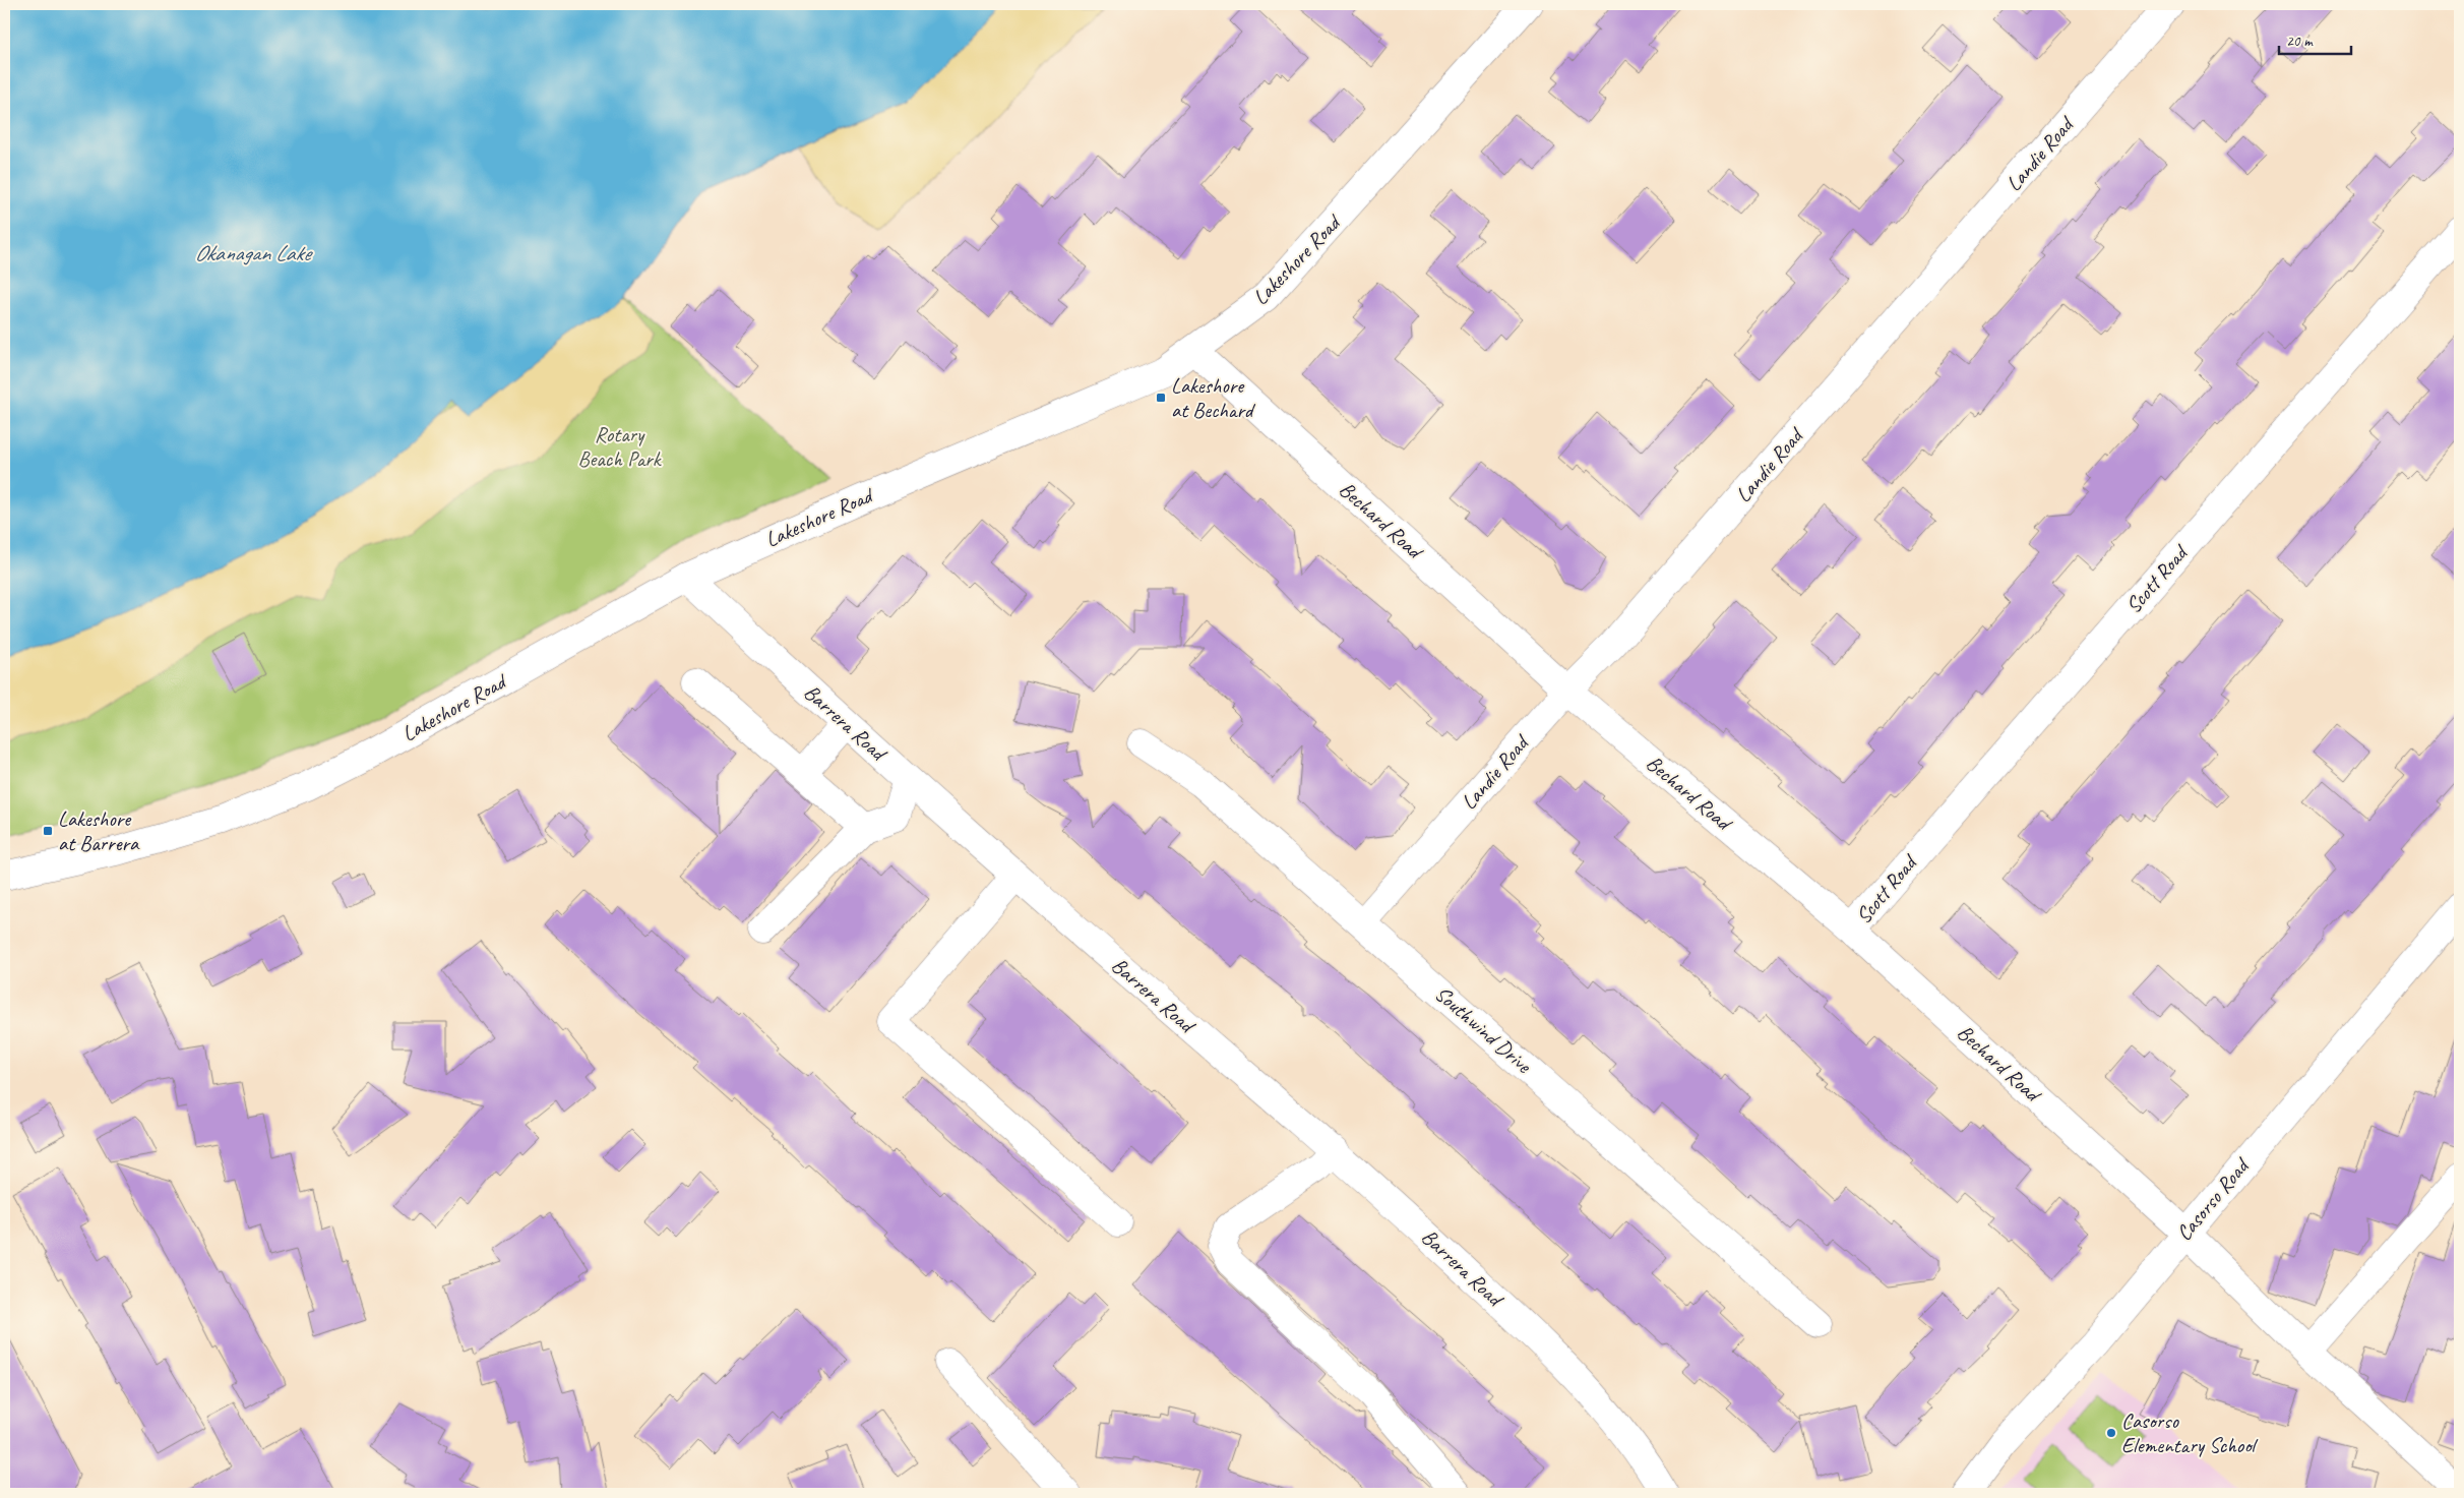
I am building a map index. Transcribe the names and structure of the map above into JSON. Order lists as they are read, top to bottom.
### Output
{
  "streets": {
    "street": [
      "Landie Road",
      "Lakeshore Road",
      "Bechard Road",
      "Scott Road",
      "Barrera Road",
      "Southwind Drive",
      "Casorso Road"
    ]
  },
  "crossings": [
    ["Landie Road", "Bechard Road"],
    ["Landie Road", "Southwind Drive"],
    ["Lakeshore Road", "Bechard Road"],
    ["Lakeshore Road", "Barrera Road"],
    ["Bechard Road", "Scott Road"],
    ["Bechard Road", "Casorso Road"]
  ],
  "water": ["Okanagan Lake"],
  "parks": ["Rotary Beach Park"],
  "places": {
    "transit": ["Lakeshore at Bechard", "Lakeshore at Barrera"],
    "other": ["Casorso Elementary School"]
  },
  "scale_bar": "20 m"
}
